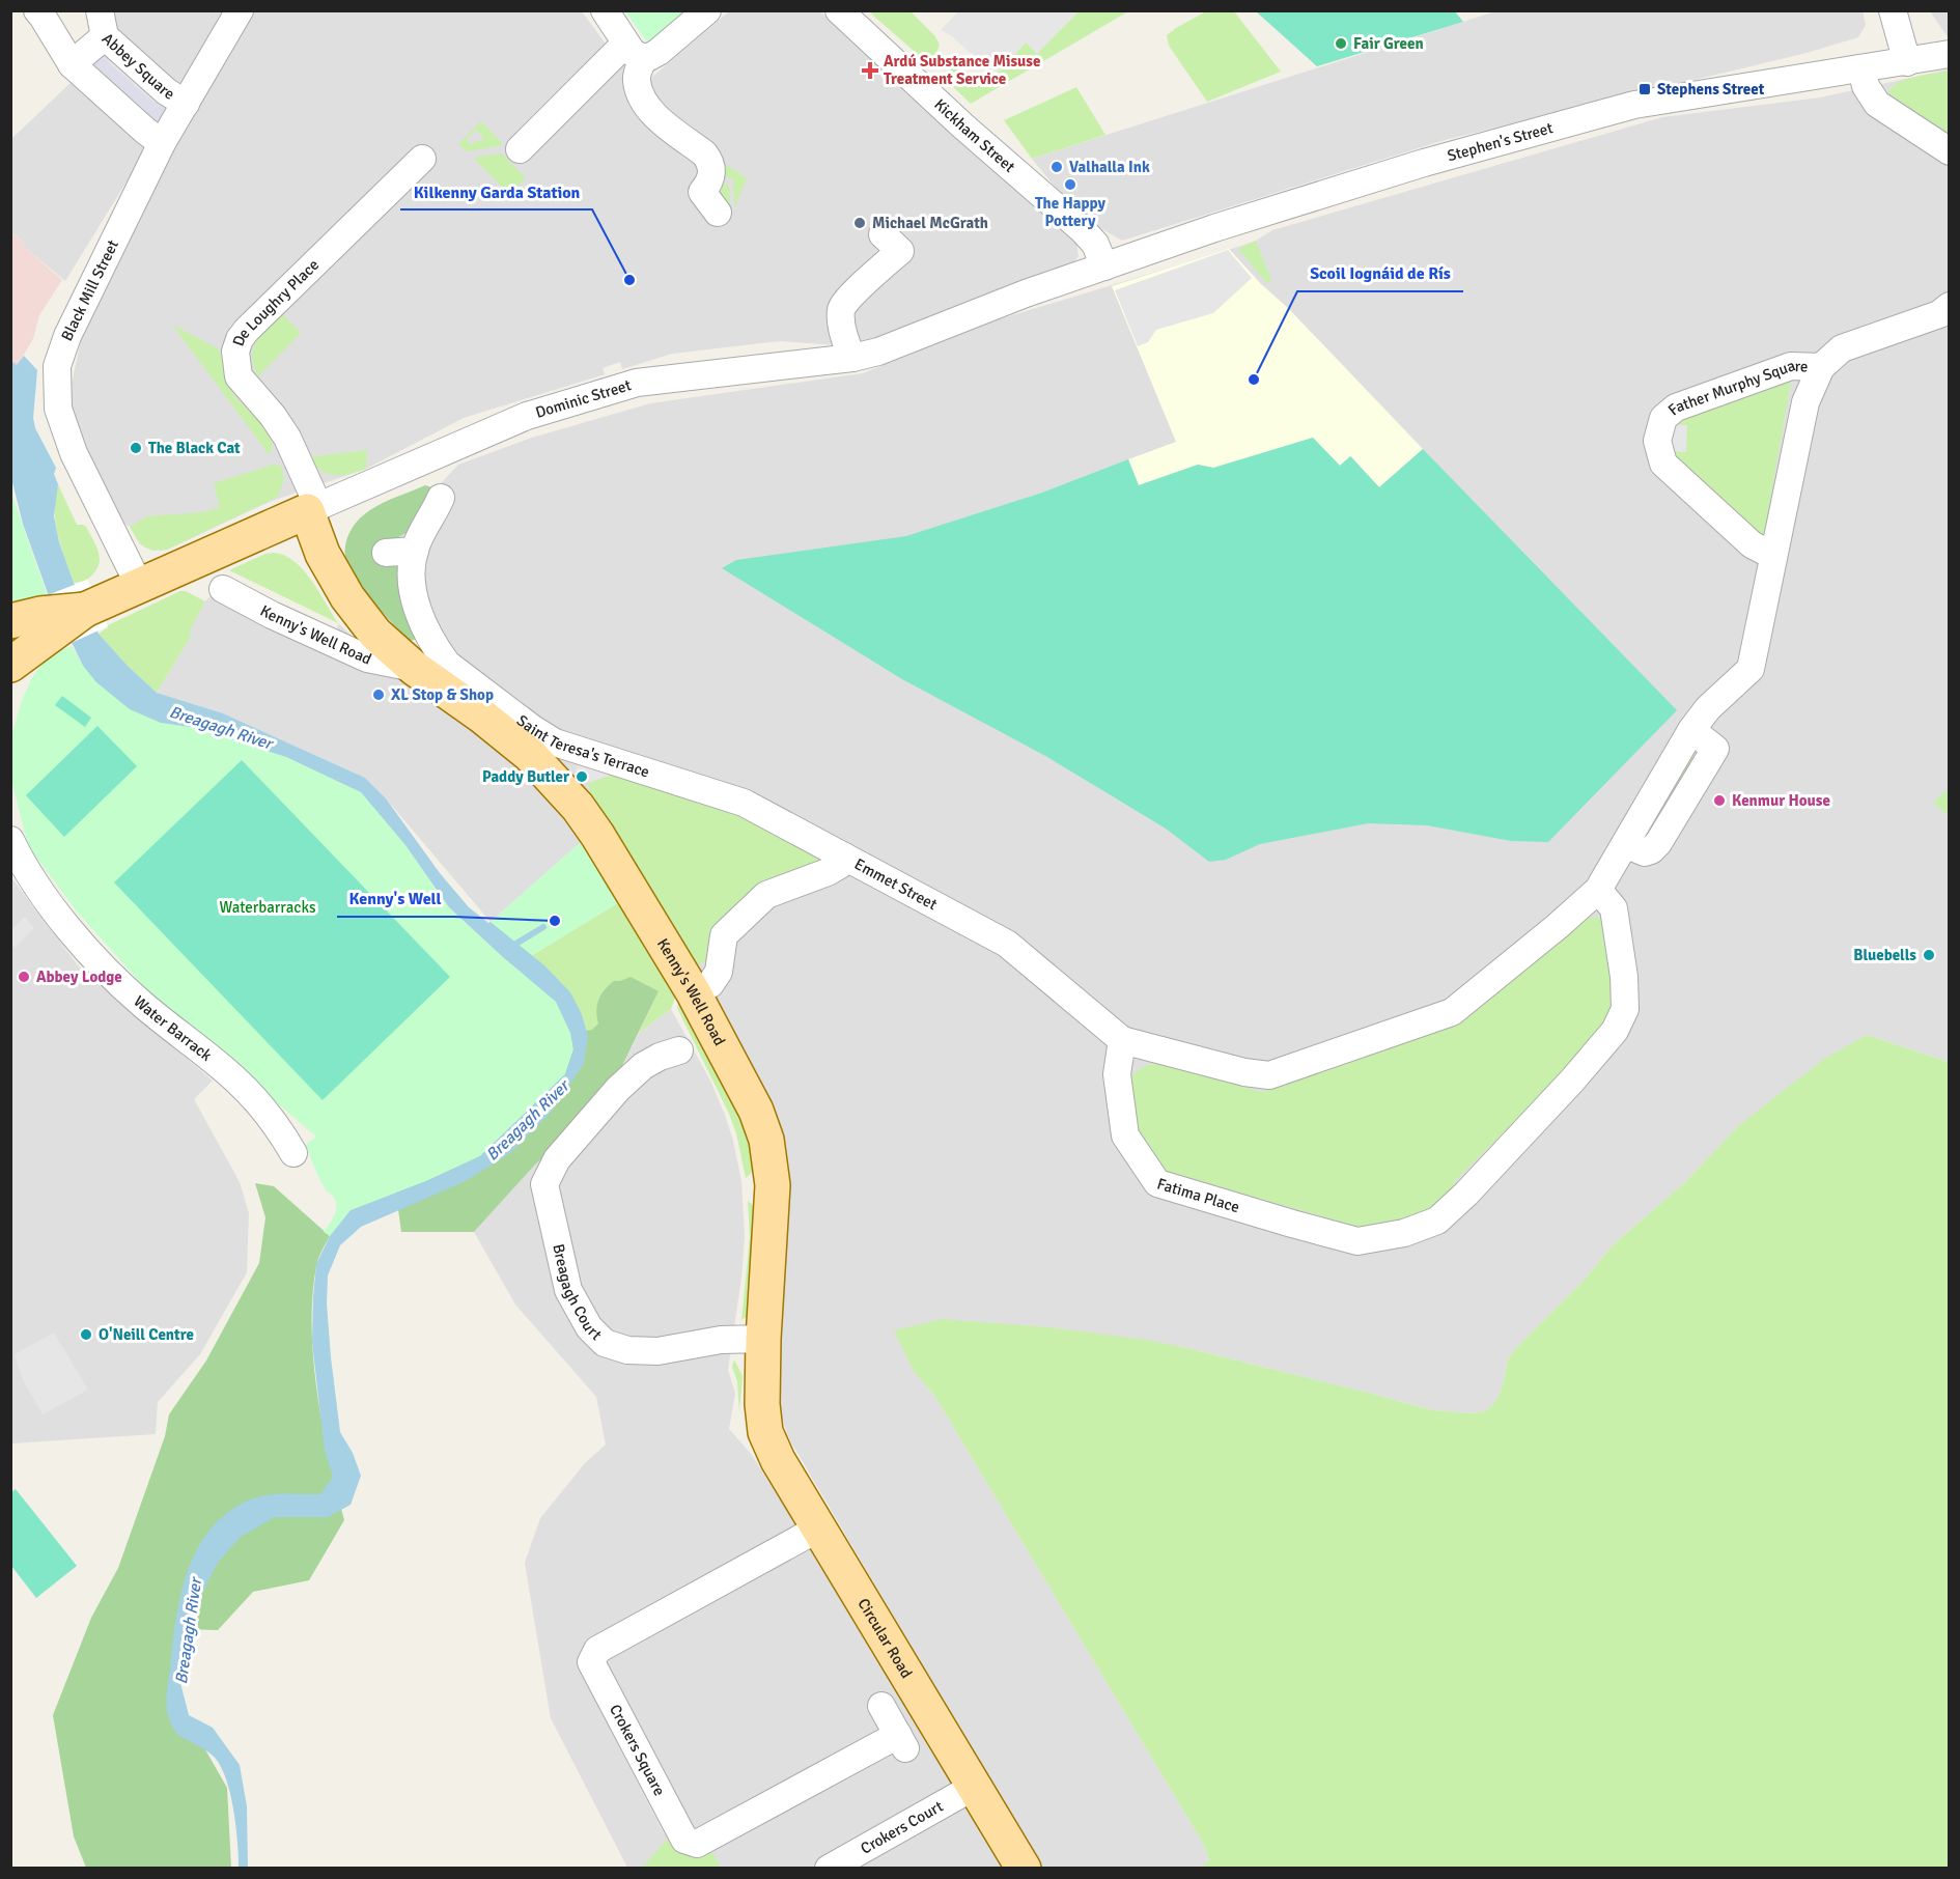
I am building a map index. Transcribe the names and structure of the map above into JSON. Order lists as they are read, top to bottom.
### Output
{
  "streets": {
    "main road": ["Dominic Street", "Kenny's Well Road", "Circular Road"],
    "street": [
      "Abbey Square",
      "Kickham Street",
      "Stephen's Street",
      "Black Mill Street",
      "De Loughry Place",
      "Father Murphy Square",
      "Saint Teresa's Terrace",
      "Emmet Street",
      "Water Barrack",
      "Fatima Place",
      "Breagagh Court",
      "Crokers Square",
      "Crokers Court"
    ]
  },
  "crossings": [
    ["Abbey Square", "Black Mill Street"],
    ["Kickham Street", "Stephen's Street"],
    ["Kickham Street", "Dominic Street"],
    ["Stephen's Street", "Dominic Street"],
    ["Black Mill Street", "Dominic Street"],
    ["De Loughry Place", "Dominic Street"],
    ["De Loughry Place", "Kenny's Well Road"],
    ["Dominic Street", "Kenny's Well Road"],
    ["Kenny's Well Road", "Emmet Street"],
    ["Kenny's Well Road", "Breagagh Court"],
    ["Kenny's Well Road", "Circular Road"],
    ["Saint Teresa's Terrace", "Emmet Street"],
    ["Emmet Street", "Fatima Place"],
    ["Circular Road", "Crokers Square"],
    ["Circular Road", "Crokers Court"]
  ],
  "water": ["Breagagh River"],
  "parks": ["Waterbarracks"],
  "places": {
    "other": [
      "Fair Green",
      "Valhalla Ink",
      "The Happy Pottery",
      "Michael McGrath",
      "Kilkenny Garda Station",
      "Scoil Iognáid de Rís",
      "The Black Cat",
      "XL Stop & Shop",
      "Paddy Butler",
      "Kenmur House",
      "Kenny's Well",
      "Bluebells",
      "Abbey Lodge",
      "O'Neill Centre"
    ],
    "health": ["Ardú Substance Misuse Treatment Service"],
    "transit": ["Stephens Street"]
  }
}
